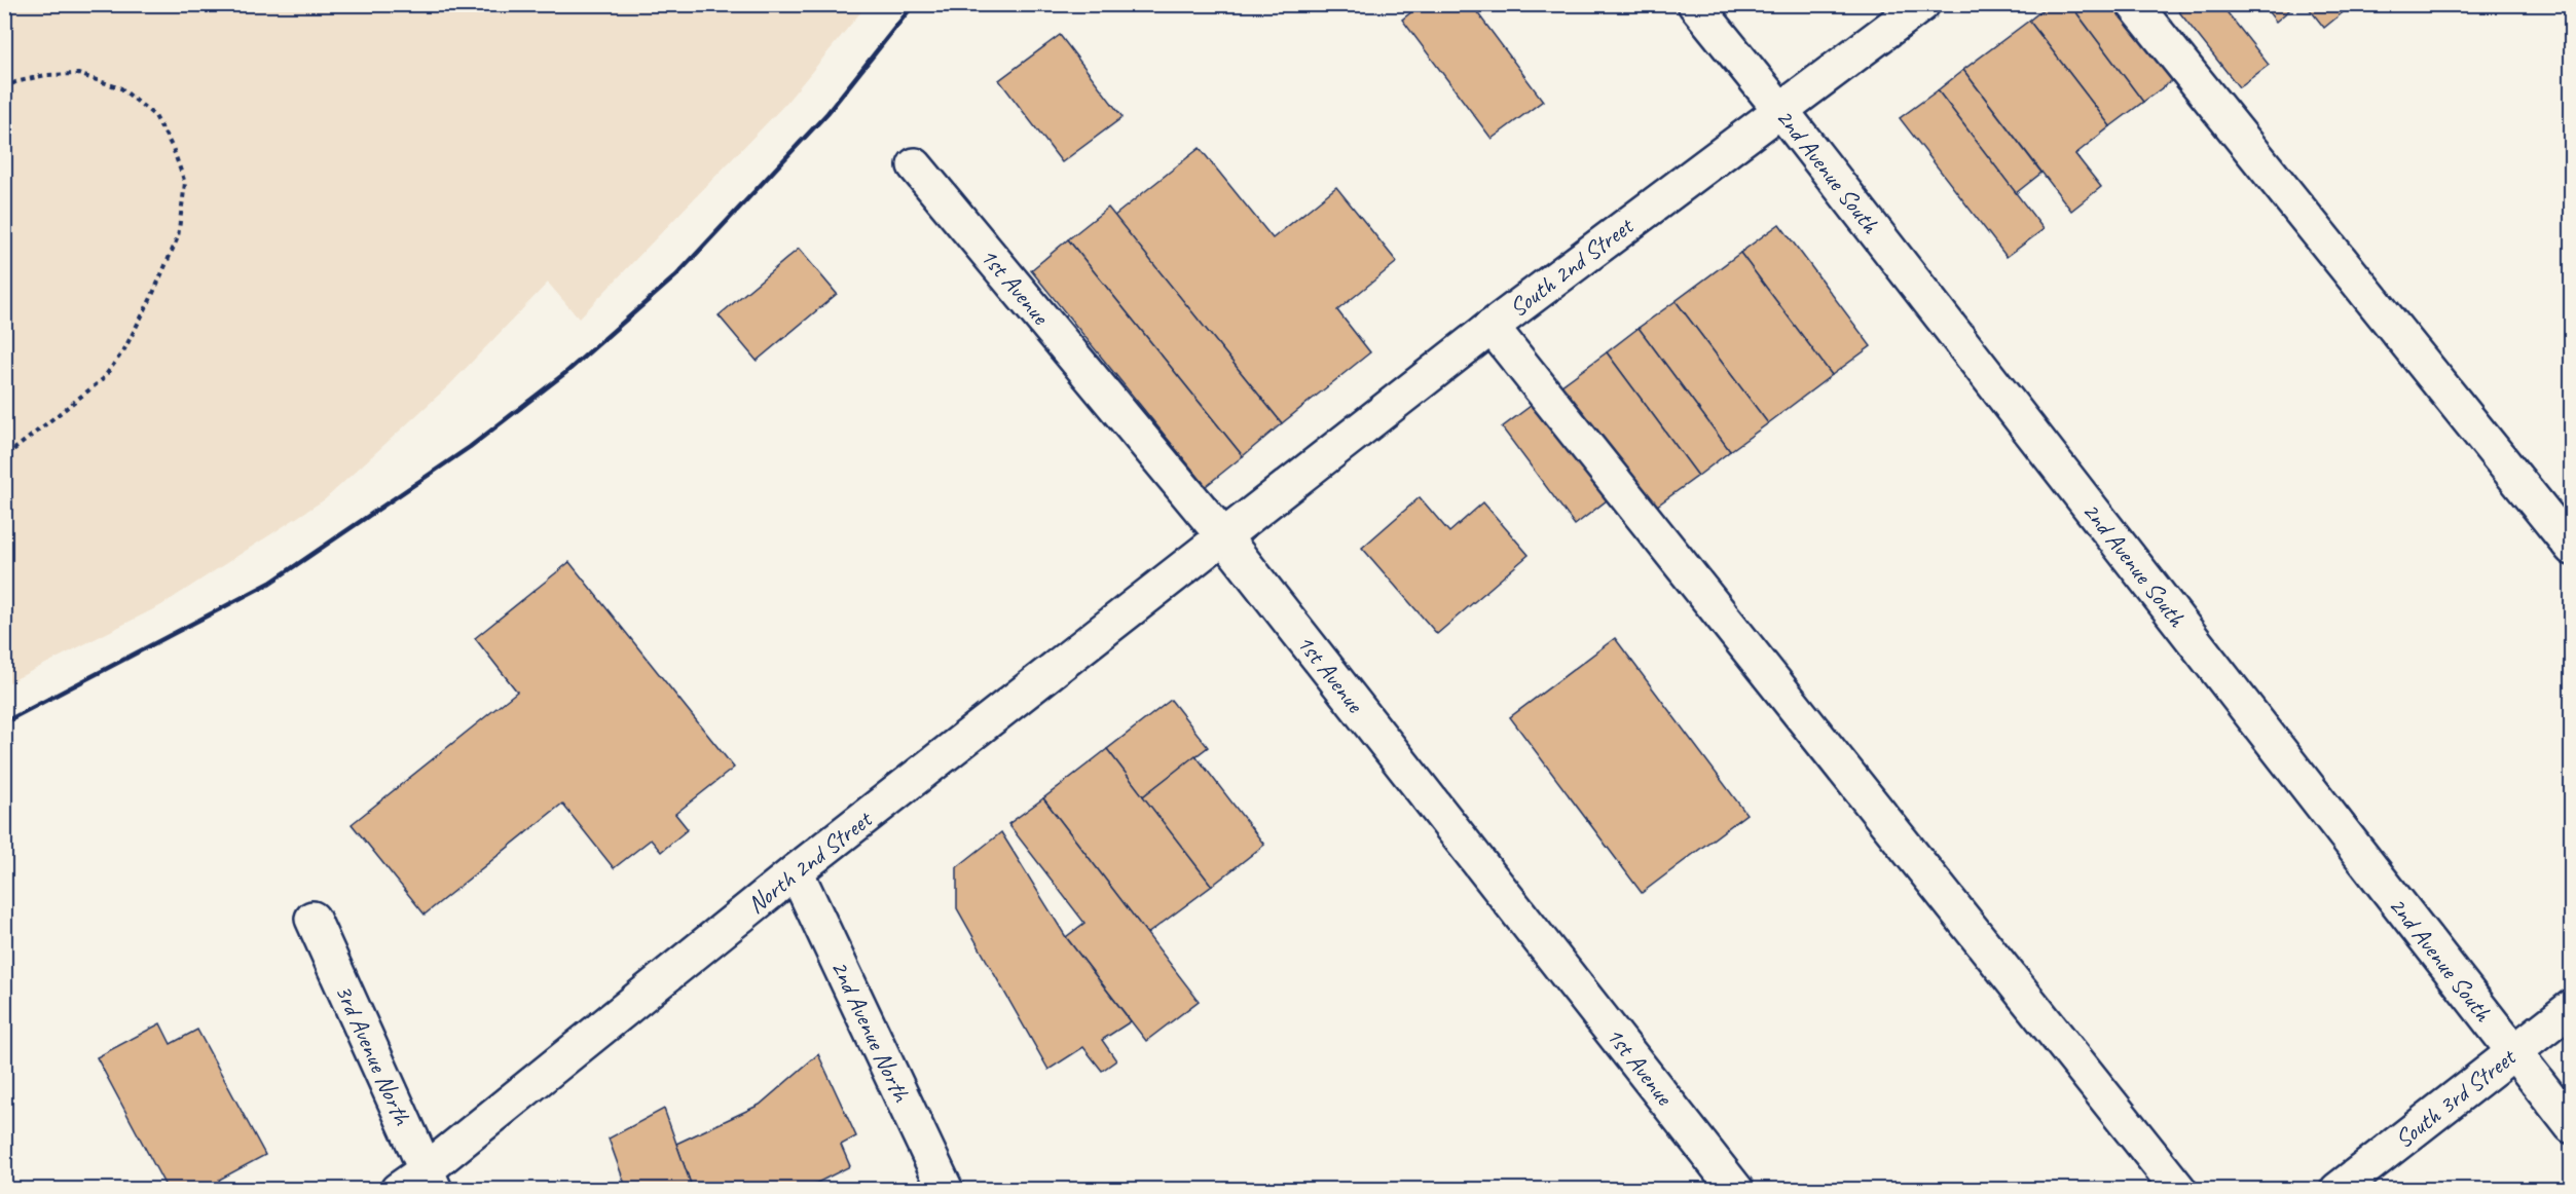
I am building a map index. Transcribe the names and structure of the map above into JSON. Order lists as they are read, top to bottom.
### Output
{
  "streets": {
    "street": [
      "2nd Avenue South",
      "South 2nd Street",
      "1st Avenue",
      "North 2nd Street",
      "2nd Avenue North",
      "3rd Avenue North",
      "South 3rd Street"
    ]
  },
  "crossings": [
    ["2nd Avenue South", "South 2nd Street"],
    ["2nd Avenue South", "South 3rd Street"],
    ["South 2nd Street", "1st Avenue"],
    ["South 2nd Street", "North 2nd Street"],
    ["1st Avenue", "North 2nd Street"],
    ["North 2nd Street", "2nd Avenue North"],
    ["North 2nd Street", "3rd Avenue North"]
  ]
}
